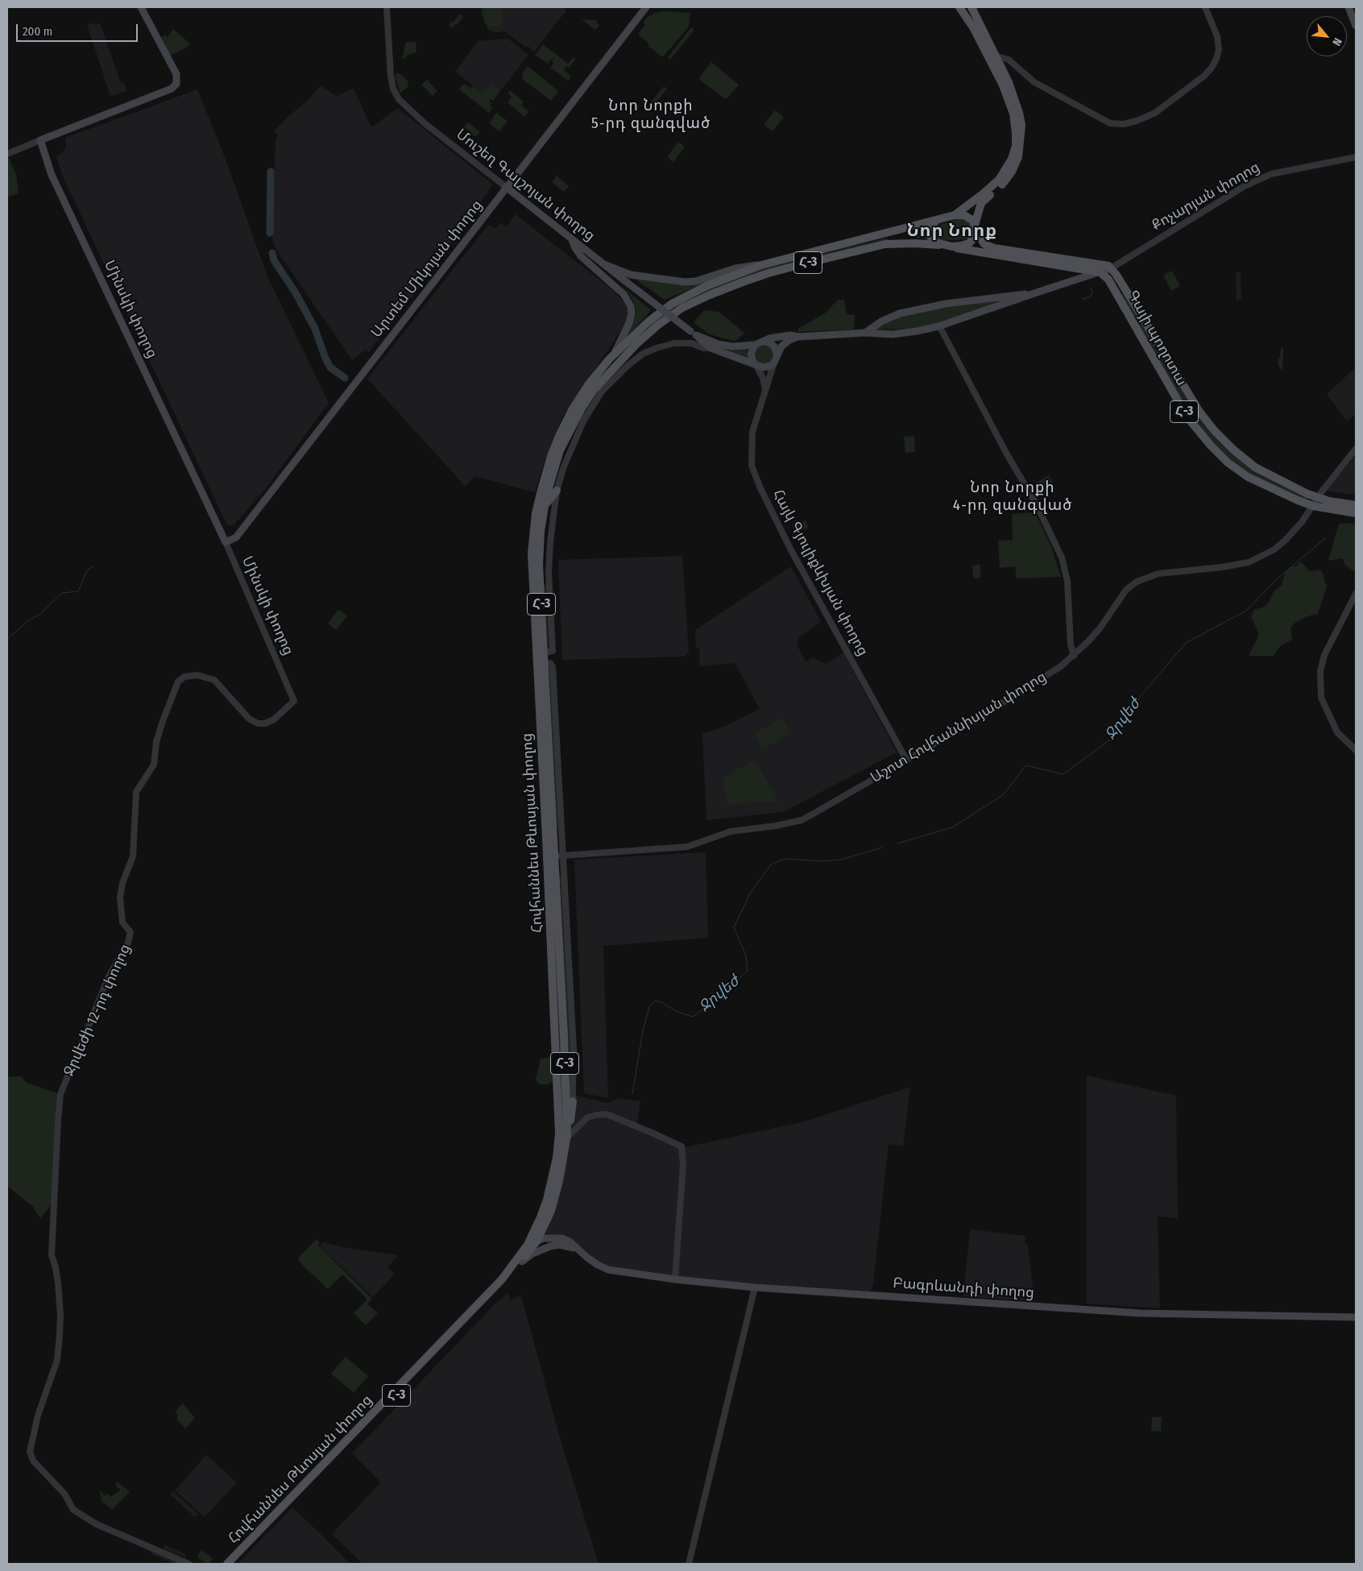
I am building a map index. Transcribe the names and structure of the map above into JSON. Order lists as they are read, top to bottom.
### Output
{
  "streets": {
    "main road": [
      "Մուշեղ Գալշոյան փողոց",
      "Քոչարյան փողոց",
      "Հ-3",
      "Արտեմ Միկոյան փողոց",
      "Մինսկի փողոց",
      "Գայի պողոտա",
      "Հայկ Գյուլիքևխյան փողոց",
      "Հովհաննես Թևոսյան փողոց",
      "Բագրևանդի փողոց"
    ],
    "street": ["Աշոտ Հովհաննիսյան փողոց", "Ջրվեժի 12-րդ փողոց"]
  },
  "crossings": [
    ["Մուշեղ Գալշոյան փողոց", "Արտեմ Միկոյան փողոց"],
    ["Քոչարյան փողոց", "Գայի պողոտա"],
    ["Արտեմ Միկոյան փողոց", "Մինսկի փողոց"],
    ["Մինսկի փողոց", "Ջրվեժի 12-րդ փողոց"],
    ["Գայի պողոտա", "Աշոտ Հովհաննիսյան փողոց"],
    ["Հայկ Գյուլիքևխյան փողոց", "Աշոտ Հովհաննիսյան փողոց"],
    ["Աշոտ Հովհաննիսյան փողոց", "Հովհաննես Թևոսյան փողոց"],
    ["Հովհաննես Թևոսյան փողոց", "Բագրևանդի փողոց"]
  ],
  "districts": ["Նոր Նորքի 5-րդ զանգված", "Նոր Նորք", "Նոր Նորքի 4-րդ զանգված"],
  "water": ["Ջրվեժ"],
  "scale_bar": "200 m",
  "north": "bottom right"
}
